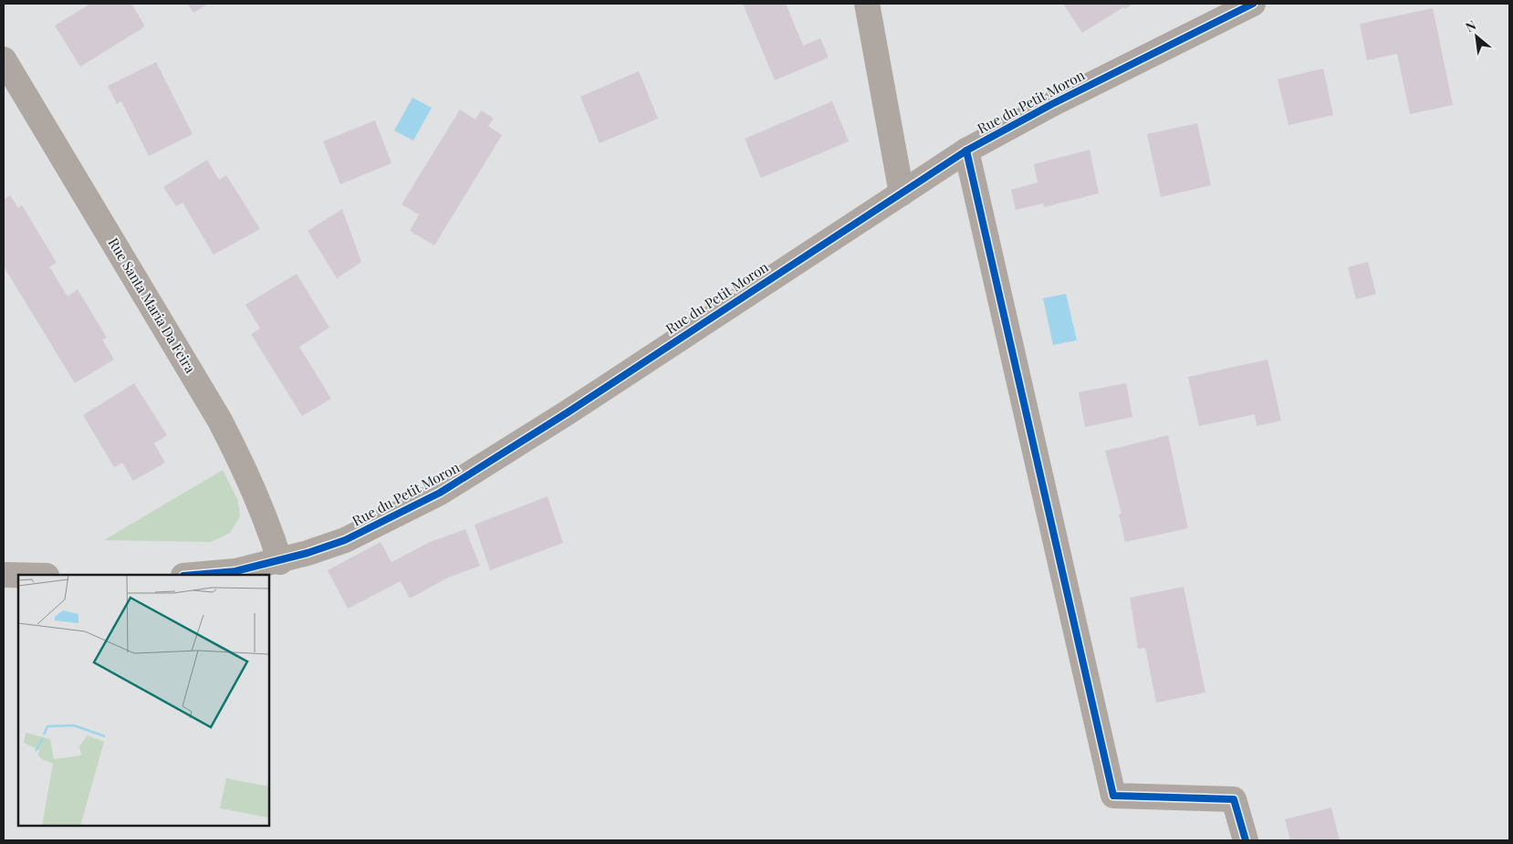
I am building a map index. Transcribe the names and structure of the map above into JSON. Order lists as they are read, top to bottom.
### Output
{
  "streets": {
    "street": ["Rue du Petit Moron", "Rue Santa Maria Da Feira"]
  },
  "crossings": [
    ["Rue du Petit Moron", "Rue Santa Maria Da Feira"]
  ],
  "north": "top left"
}
